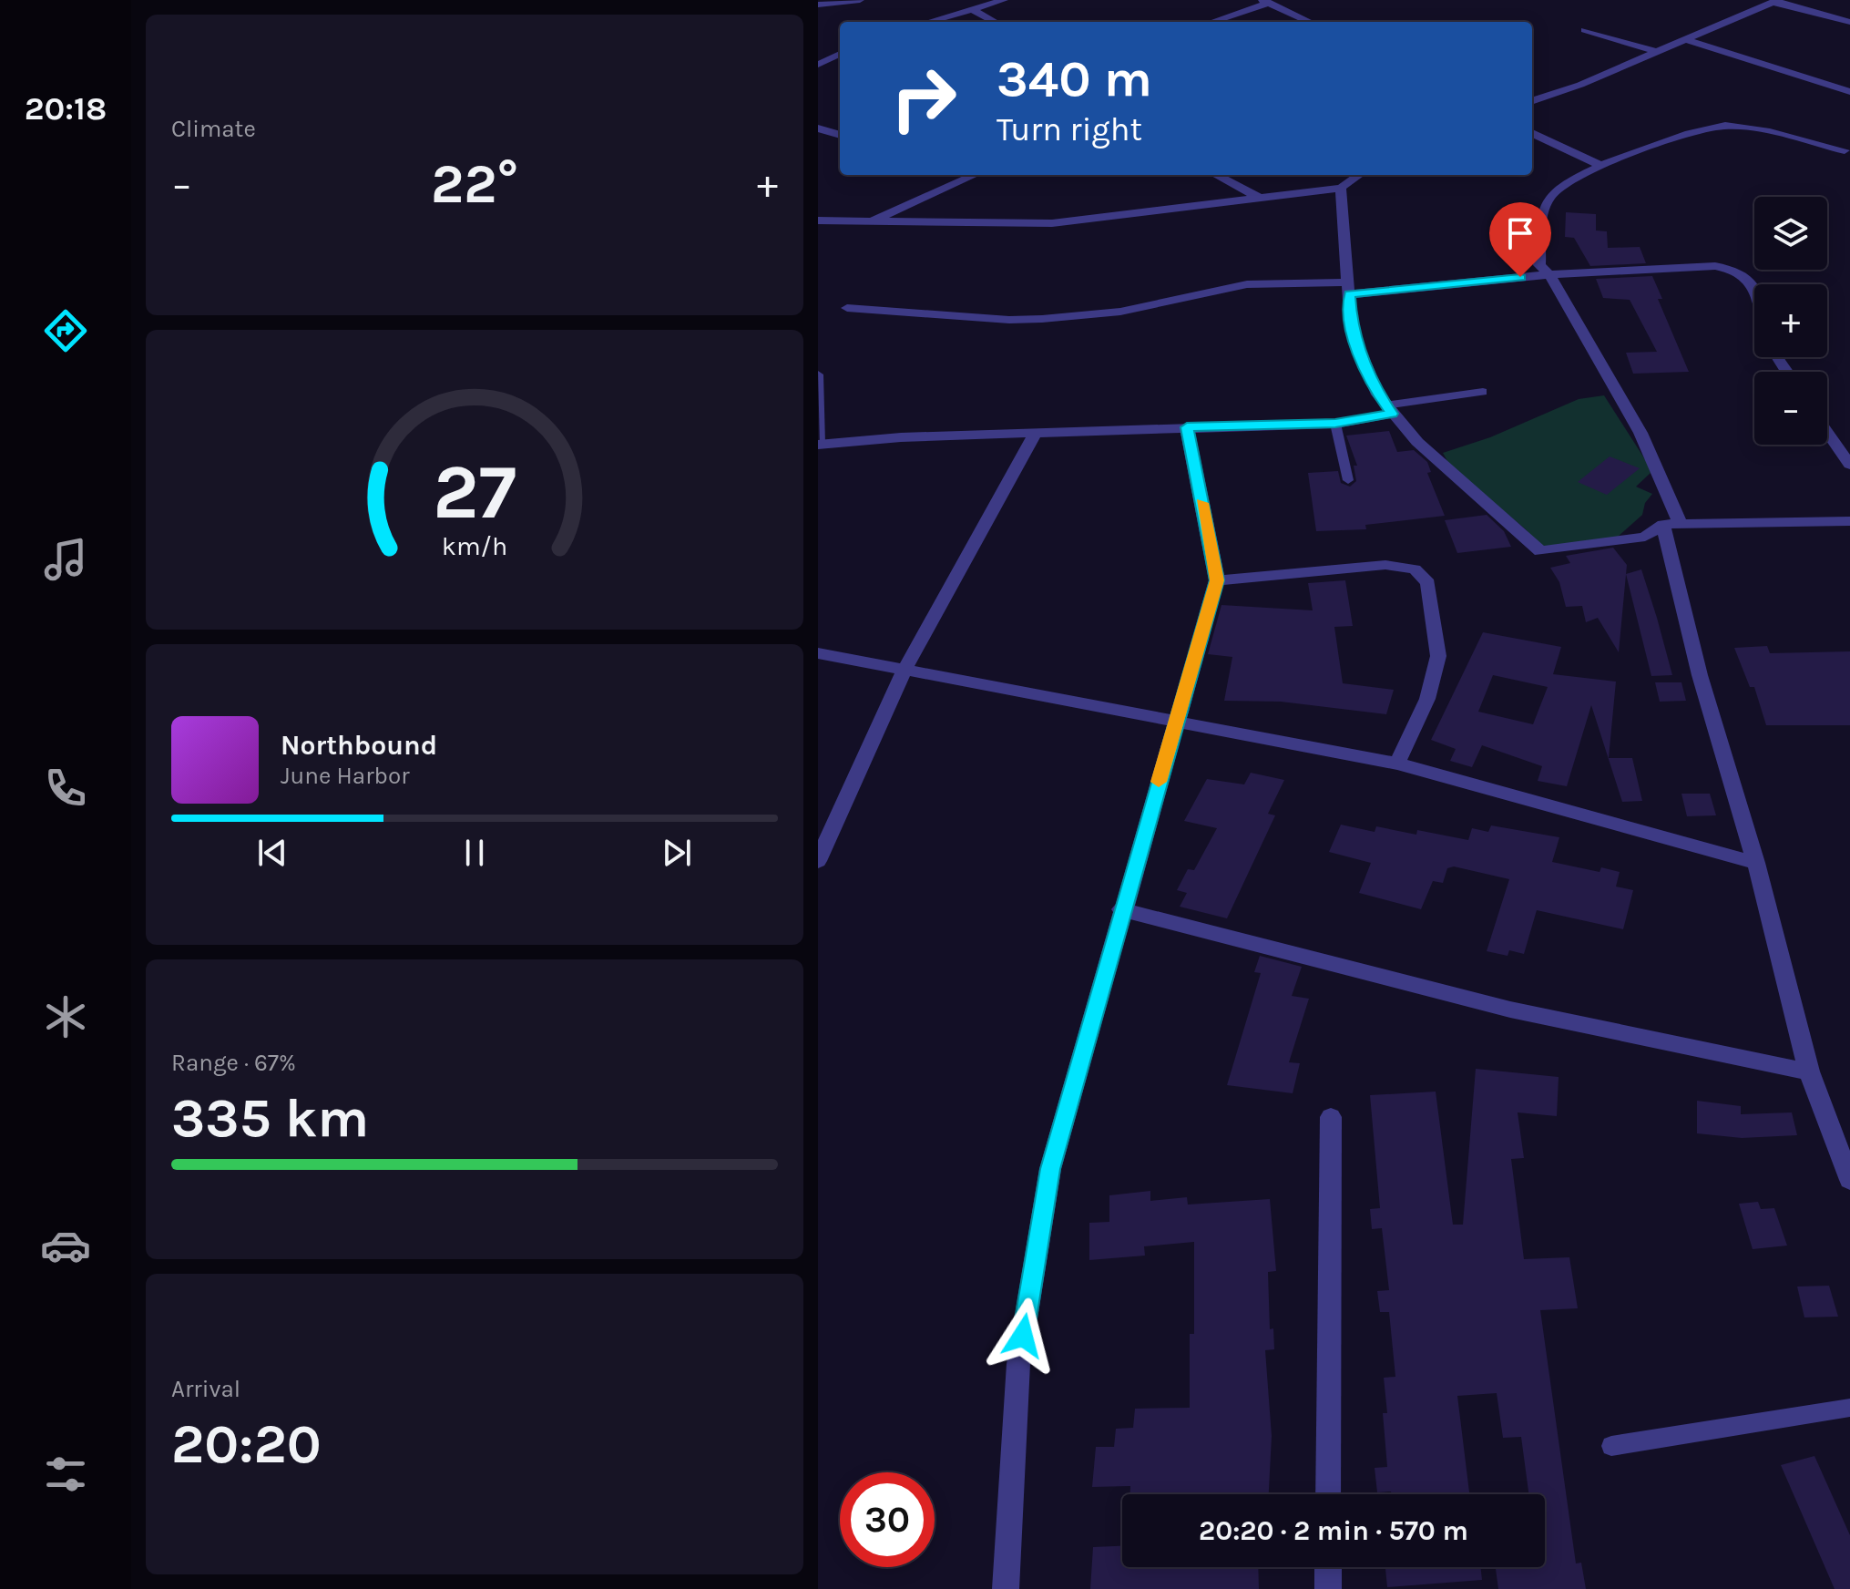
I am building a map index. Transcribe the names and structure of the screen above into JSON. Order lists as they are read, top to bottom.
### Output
{
  "page": {
    "tabs": "20:18",
    "tile": [
      "Climate",
      ["Range · 67%", "335 km"],
      ["Arrival", "20:20"]
    ],
    "turn": ["340 m", "Turn right"],
    "heat": ["−", "22°", "+"],
    "map_buttons": ["+", "−"],
    "song": ["Northbound", "June Harbor"],
    "limit": "30",
    "trip": "20:20 · 2 min · 570 m",
    "gauge": ["27", "km/h"]
  }
}
